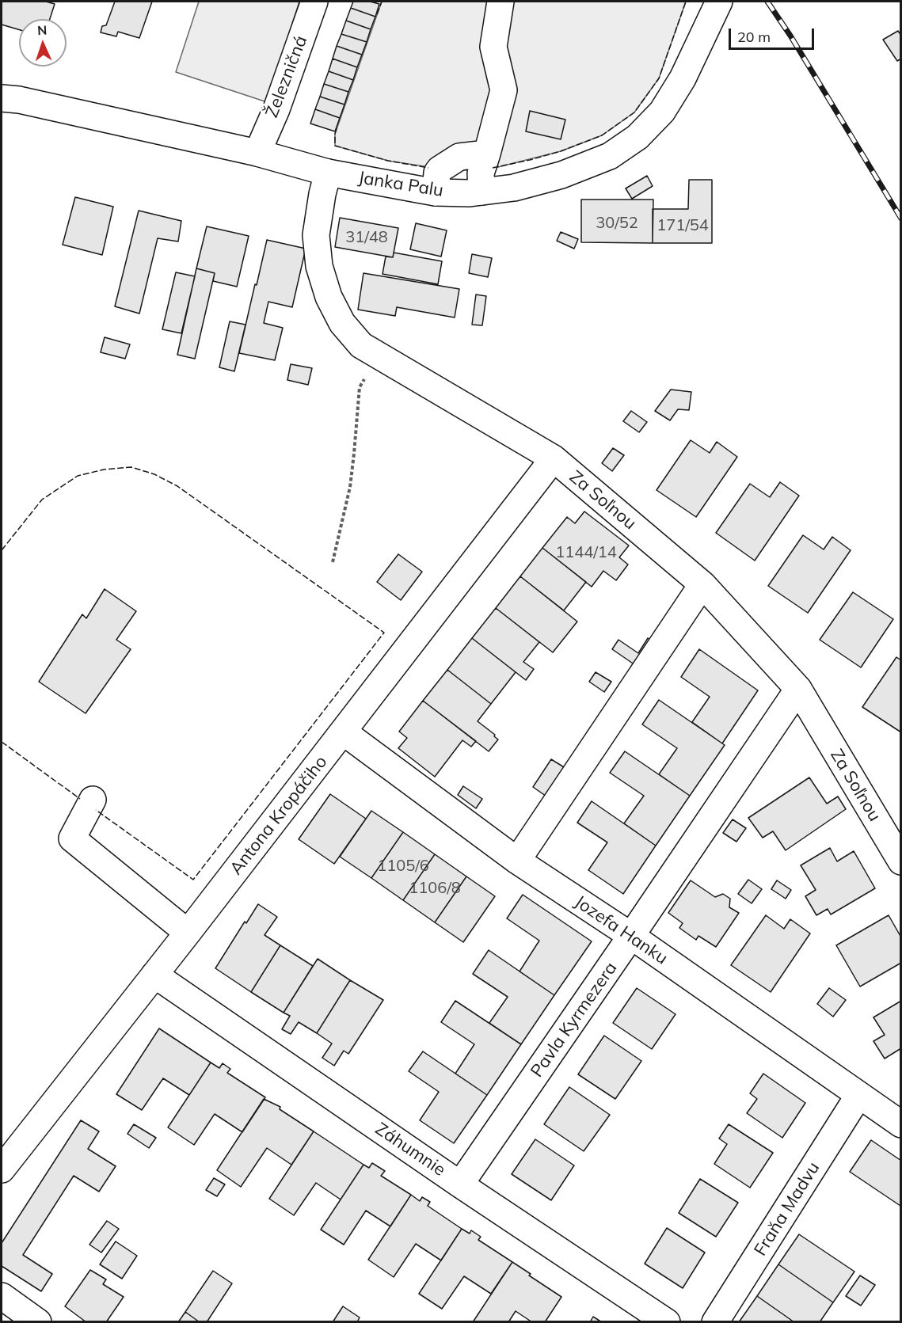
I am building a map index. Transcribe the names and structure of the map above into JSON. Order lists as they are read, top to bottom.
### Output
{
  "streets": {
    "street": [
      "Železničná",
      "Janka Palu",
      "Za Soľnou",
      "Antona Kropáčiho",
      "Jozefa Hanku",
      "Pavla Kyrmezera",
      "Záhumnie",
      "Fraňa Madvu"
    ]
  },
  "crossings": [
    ["Železničná", "Janka Palu"],
    ["Janka Palu", "Za Soľnou"],
    ["Za Soľnou", "Antona Kropáčiho"],
    ["Za Soľnou", "Pavla Kyrmezera"],
    ["Antona Kropáčiho", "Jozefa Hanku"],
    ["Antona Kropáčiho", "Záhumnie"],
    ["Jozefa Hanku", "Pavla Kyrmezera"],
    ["Jozefa Hanku", "Fraňa Madvu"],
    ["Pavla Kyrmezera", "Záhumnie"]
  ],
  "house_numbers": [
    "30/52",
    "171/54",
    "31/48",
    "1144/14",
    "1105/6",
    "1106/8"
  ],
  "scale_bar": "20 m",
  "north": "top"
}
